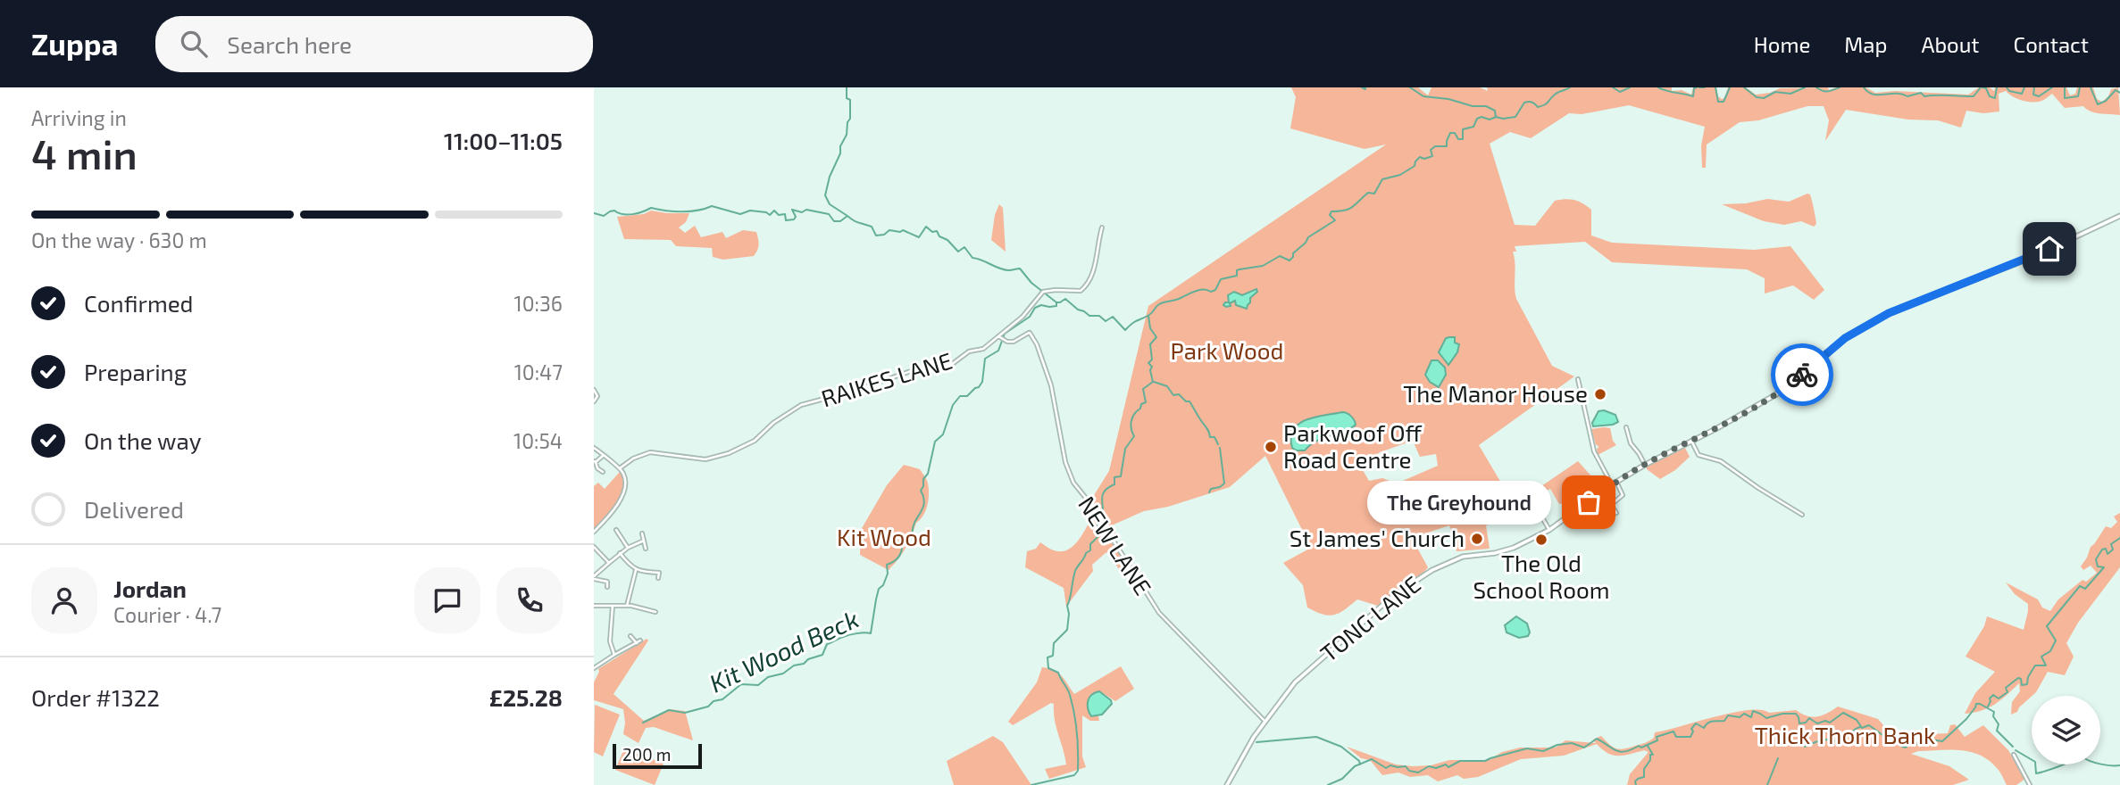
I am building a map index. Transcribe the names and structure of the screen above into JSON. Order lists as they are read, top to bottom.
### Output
{
  "streets": {
    "street": ["RAIKES LANE", "NEW LANE", "TONG LANE"]
  },
  "crossings": [
    ["RAIKES LANE", "NEW LANE"],
    ["NEW LANE", "TONG LANE"]
  ],
  "water": ["Kit Wood Beck"],
  "parks": ["Park Wood", "Kit Wood", "Thick Thorn Bank"],
  "places": [
    "The Manor House",
    "Parkwoof Off Road Centre",
    "The Greyhound",
    "St James' Church",
    "The Old School Room"
  ],
  "scale_bar": "200 m",
  "page": {
    "header": "Zuppa",
    "search": "Search here",
    "nav": [
      "Home",
      "Map",
      "About",
      "Contact"
    ],
    "heading": ["4 min", "Arriving in", "11:00–11:05"],
    "panel": [
      "Jordan",
      "Courier · 4.7",
      "Order #1322",
      "£25.28"
    ],
    "bar": "On the way · 630 m",
    "list": [
      ["Confirmed", "10:36"],
      ["Preparing", "10:47"],
      ["On the way", "10:54"],
      "Delivered"
    ],
    "bubble": "The Greyhound",
    "scale": "200 m"
  }
}
